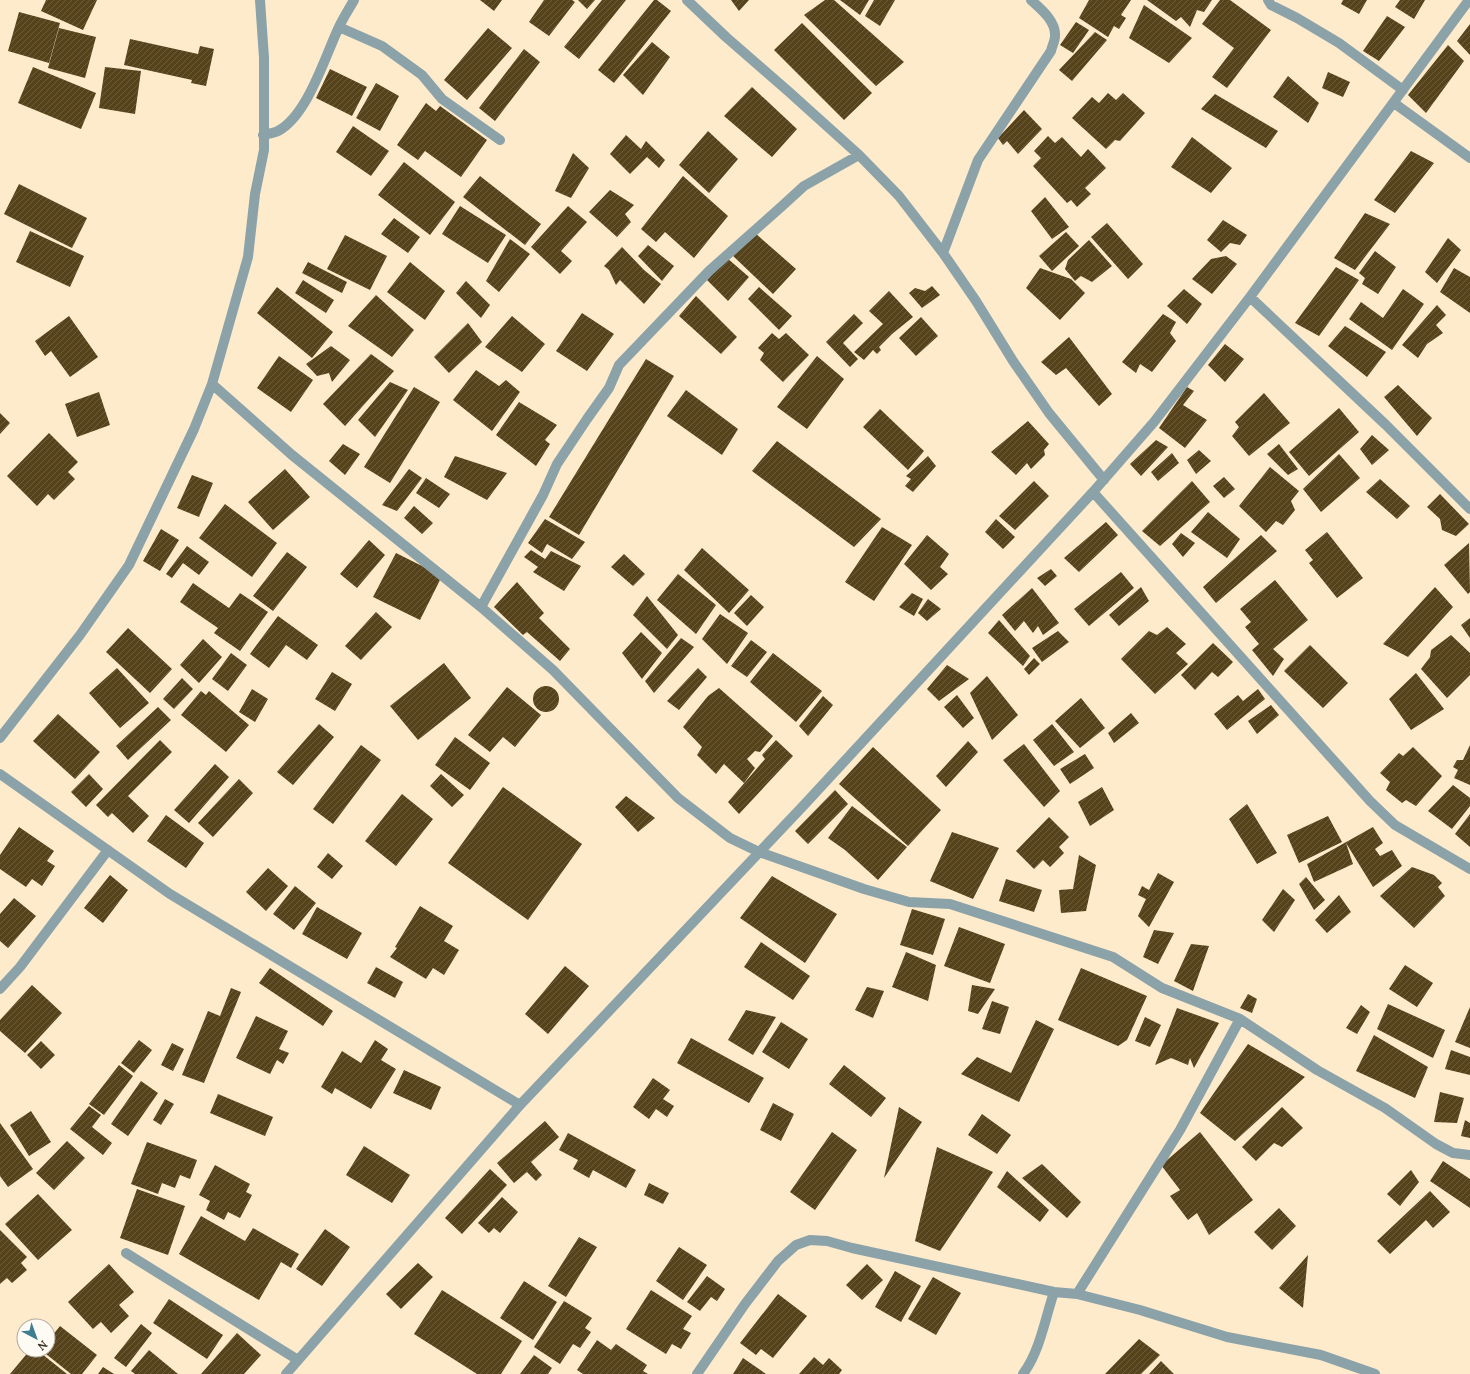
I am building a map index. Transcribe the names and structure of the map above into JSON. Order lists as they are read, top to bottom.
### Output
{
  "north": "bottom right"
}
